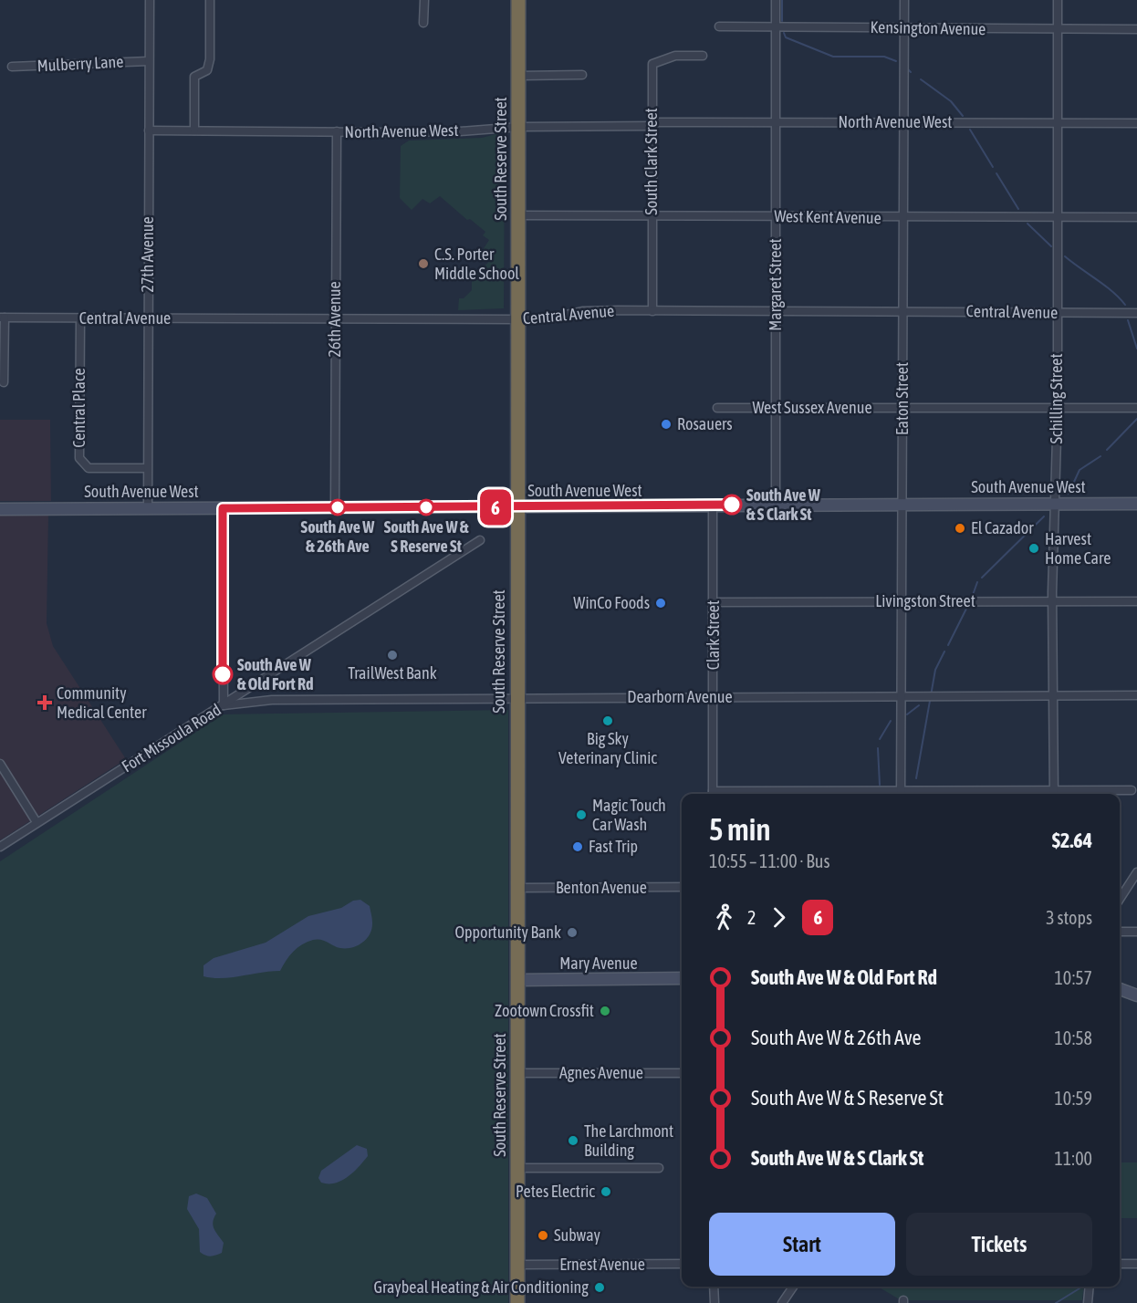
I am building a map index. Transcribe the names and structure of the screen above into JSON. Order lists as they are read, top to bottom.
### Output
{
  "streets": {
    "highway": ["South Reserve Street"],
    "street": [
      "Kensington Avenue",
      "Mulberry Lane",
      "North Avenue West",
      "South Clark Street",
      "West Kent Avenue",
      "27th Avenue",
      "Margaret Street",
      "Central Avenue",
      "26th Avenue",
      "Eaton Street",
      "Schilling Street",
      "Central Place",
      "West Sussex Avenue",
      "South Avenue West",
      "Livingston Street",
      "Clark Street",
      "Dearborn Avenue",
      "Fort Missoula Road",
      "Benton Avenue",
      "Mary Avenue",
      "Agnes Avenue",
      "Ernest Avenue"
    ]
  },
  "crossings": [
    ["Kensington Avenue", "Margaret Street"],
    ["Kensington Avenue", "Eaton Street"],
    ["Kensington Avenue", "Schilling Street"],
    ["Mulberry Lane", "27th Avenue"],
    ["North Avenue West", "South Reserve Street"],
    ["North Avenue West", "South Clark Street"],
    ["North Avenue West", "27th Avenue"],
    ["North Avenue West", "Margaret Street"],
    ["North Avenue West", "26th Avenue"],
    ["North Avenue West", "Eaton Street"],
    ["North Avenue West", "Schilling Street"],
    ["South Reserve Street", "West Kent Avenue"],
    ["South Reserve Street", "Central Avenue"],
    ["South Reserve Street", "South Avenue West"],
    ["South Reserve Street", "Dearborn Avenue"],
    ["South Reserve Street", "Benton Avenue"],
    ["South Reserve Street", "Mary Avenue"],
    ["South Reserve Street", "Agnes Avenue"],
    ["South Reserve Street", "Ernest Avenue"],
    ["South Clark Street", "West Kent Avenue"],
    ["South Clark Street", "Central Avenue"],
    ["West Kent Avenue", "Margaret Street"],
    ["West Kent Avenue", "Eaton Street"],
    ["West Kent Avenue", "Schilling Street"],
    ["27th Avenue", "Central Avenue"],
    ["27th Avenue", "Central Place"],
    ["27th Avenue", "South Avenue West"],
    ["Margaret Street", "Central Avenue"],
    ["Margaret Street", "West Sussex Avenue"],
    ["Margaret Street", "South Avenue West"],
    ["Central Avenue", "26th Avenue"],
    ["Central Avenue", "Eaton Street"],
    ["Central Avenue", "Schilling Street"],
    ["Central Avenue", "Central Place"],
    ["26th Avenue", "South Avenue West"],
    ["Eaton Street", "West Sussex Avenue"],
    ["Eaton Street", "South Avenue West"],
    ["Eaton Street", "Livingston Street"],
    ["Eaton Street", "Dearborn Avenue"],
    ["Schilling Street", "West Sussex Avenue"],
    ["Schilling Street", "South Avenue West"],
    ["Schilling Street", "Livingston Street"],
    ["Schilling Street", "Dearborn Avenue"],
    ["South Avenue West", "Clark Street"],
    ["Livingston Street", "Clark Street"],
    ["Clark Street", "Dearborn Avenue"],
    ["Dearborn Avenue", "Fort Missoula Road"]
  ],
  "places": {
    "other": [
      "C.S. Porter Middle School",
      "Rosauers",
      "South Ave W & S Clark St",
      "South Ave W & 26th Ave",
      "South Ave W & S Reserve St",
      "El Cazador",
      "Harvest Home Care",
      "WinCo Foods",
      "TrailWest Bank",
      "South Ave W & Old Fort Rd",
      "Big Sky Veterinary Clinic",
      "Magic Touch Car Wash",
      "Fast Trip",
      "Opportunity Bank",
      "Zootown Crossfit",
      "The Larchmont Building",
      "Petes Electric",
      "Subway",
      "Graybeal Heating & Air Conditioning"
    ],
    "health": ["Community Medical Center"]
  },
  "lines": ["bus line 6"],
  "page": {
    "on_map": "6",
    "heading": ["5 min", "10:55 – 11:00 · Bus", "$2.64"],
    "legs": ["2", "6", "3 stops"],
    "list": [
      {
        "name": "South Ave W & Old Fort Rd",
        "value": "10:57"
      },
      {
        "name": "South Ave W & 26th Ave",
        "value": "10:58"
      },
      {
        "name": "South Ave W & S Reserve St",
        "value": "10:59"
      },
      {
        "name": "South Ave W & S Clark St",
        "value": "11:00"
      }
    ],
    "buttons": ["Start", "Tickets"]
  }
}
